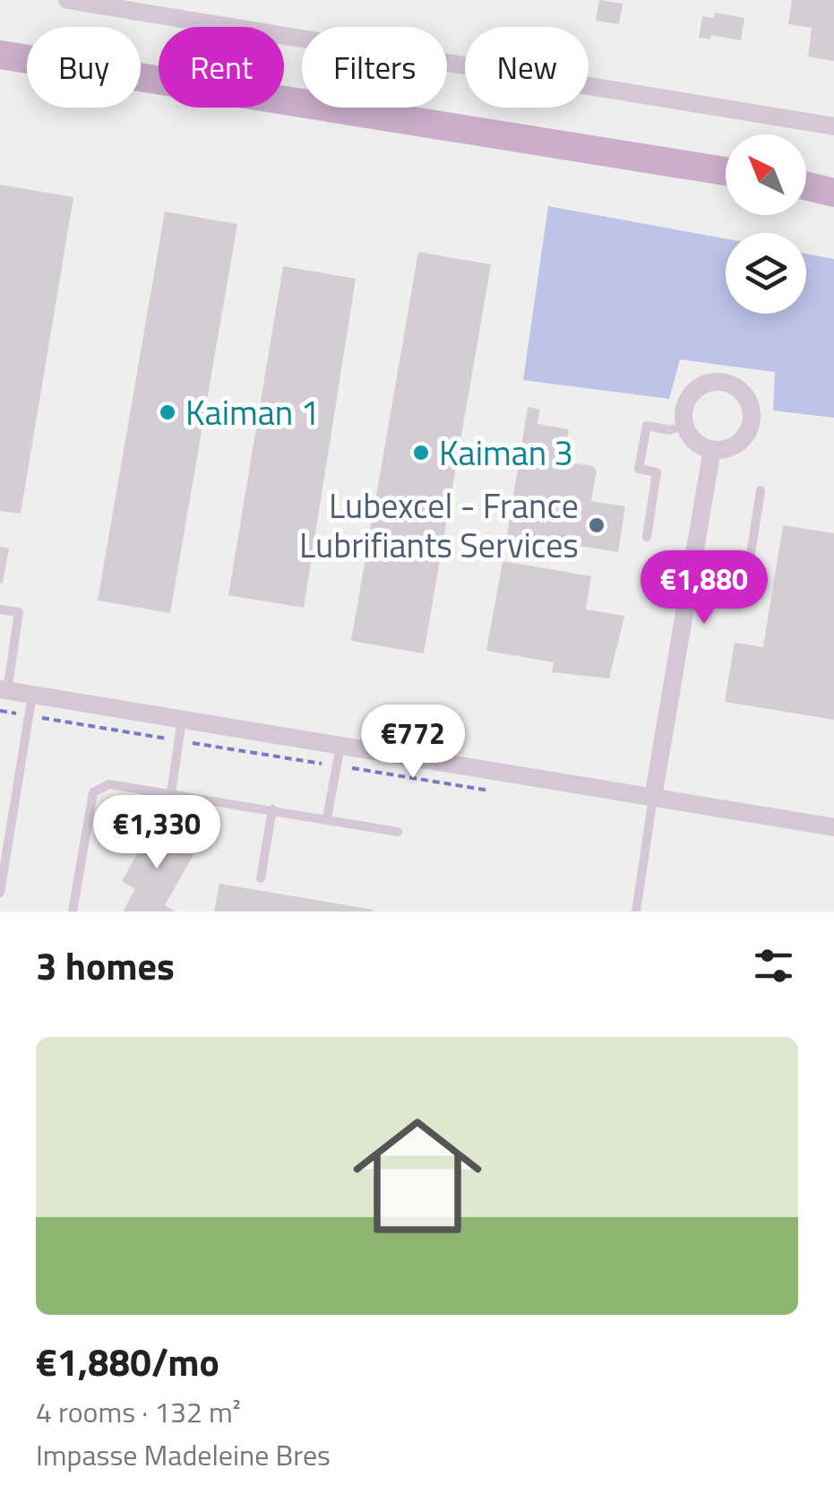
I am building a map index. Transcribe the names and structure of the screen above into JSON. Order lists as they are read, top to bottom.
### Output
{
  "places": ["Kaiman 1", "Kaiman 3", "Lubexcel - France Lubrifiants Services"],
  "north": "top left",
  "page": {
    "chip": [
      "Buy",
      "Rent",
      "Filters",
      "New"
    ],
    "price": ["€1,880", "€772", "€1,330"],
    "heading": "3 homes",
    "list": [
      {
        "name": "€1,880/mo",
        "note": "4 rooms · 132 m² · Impasse Madeleine Bres"
      }
    ]
  }
}
